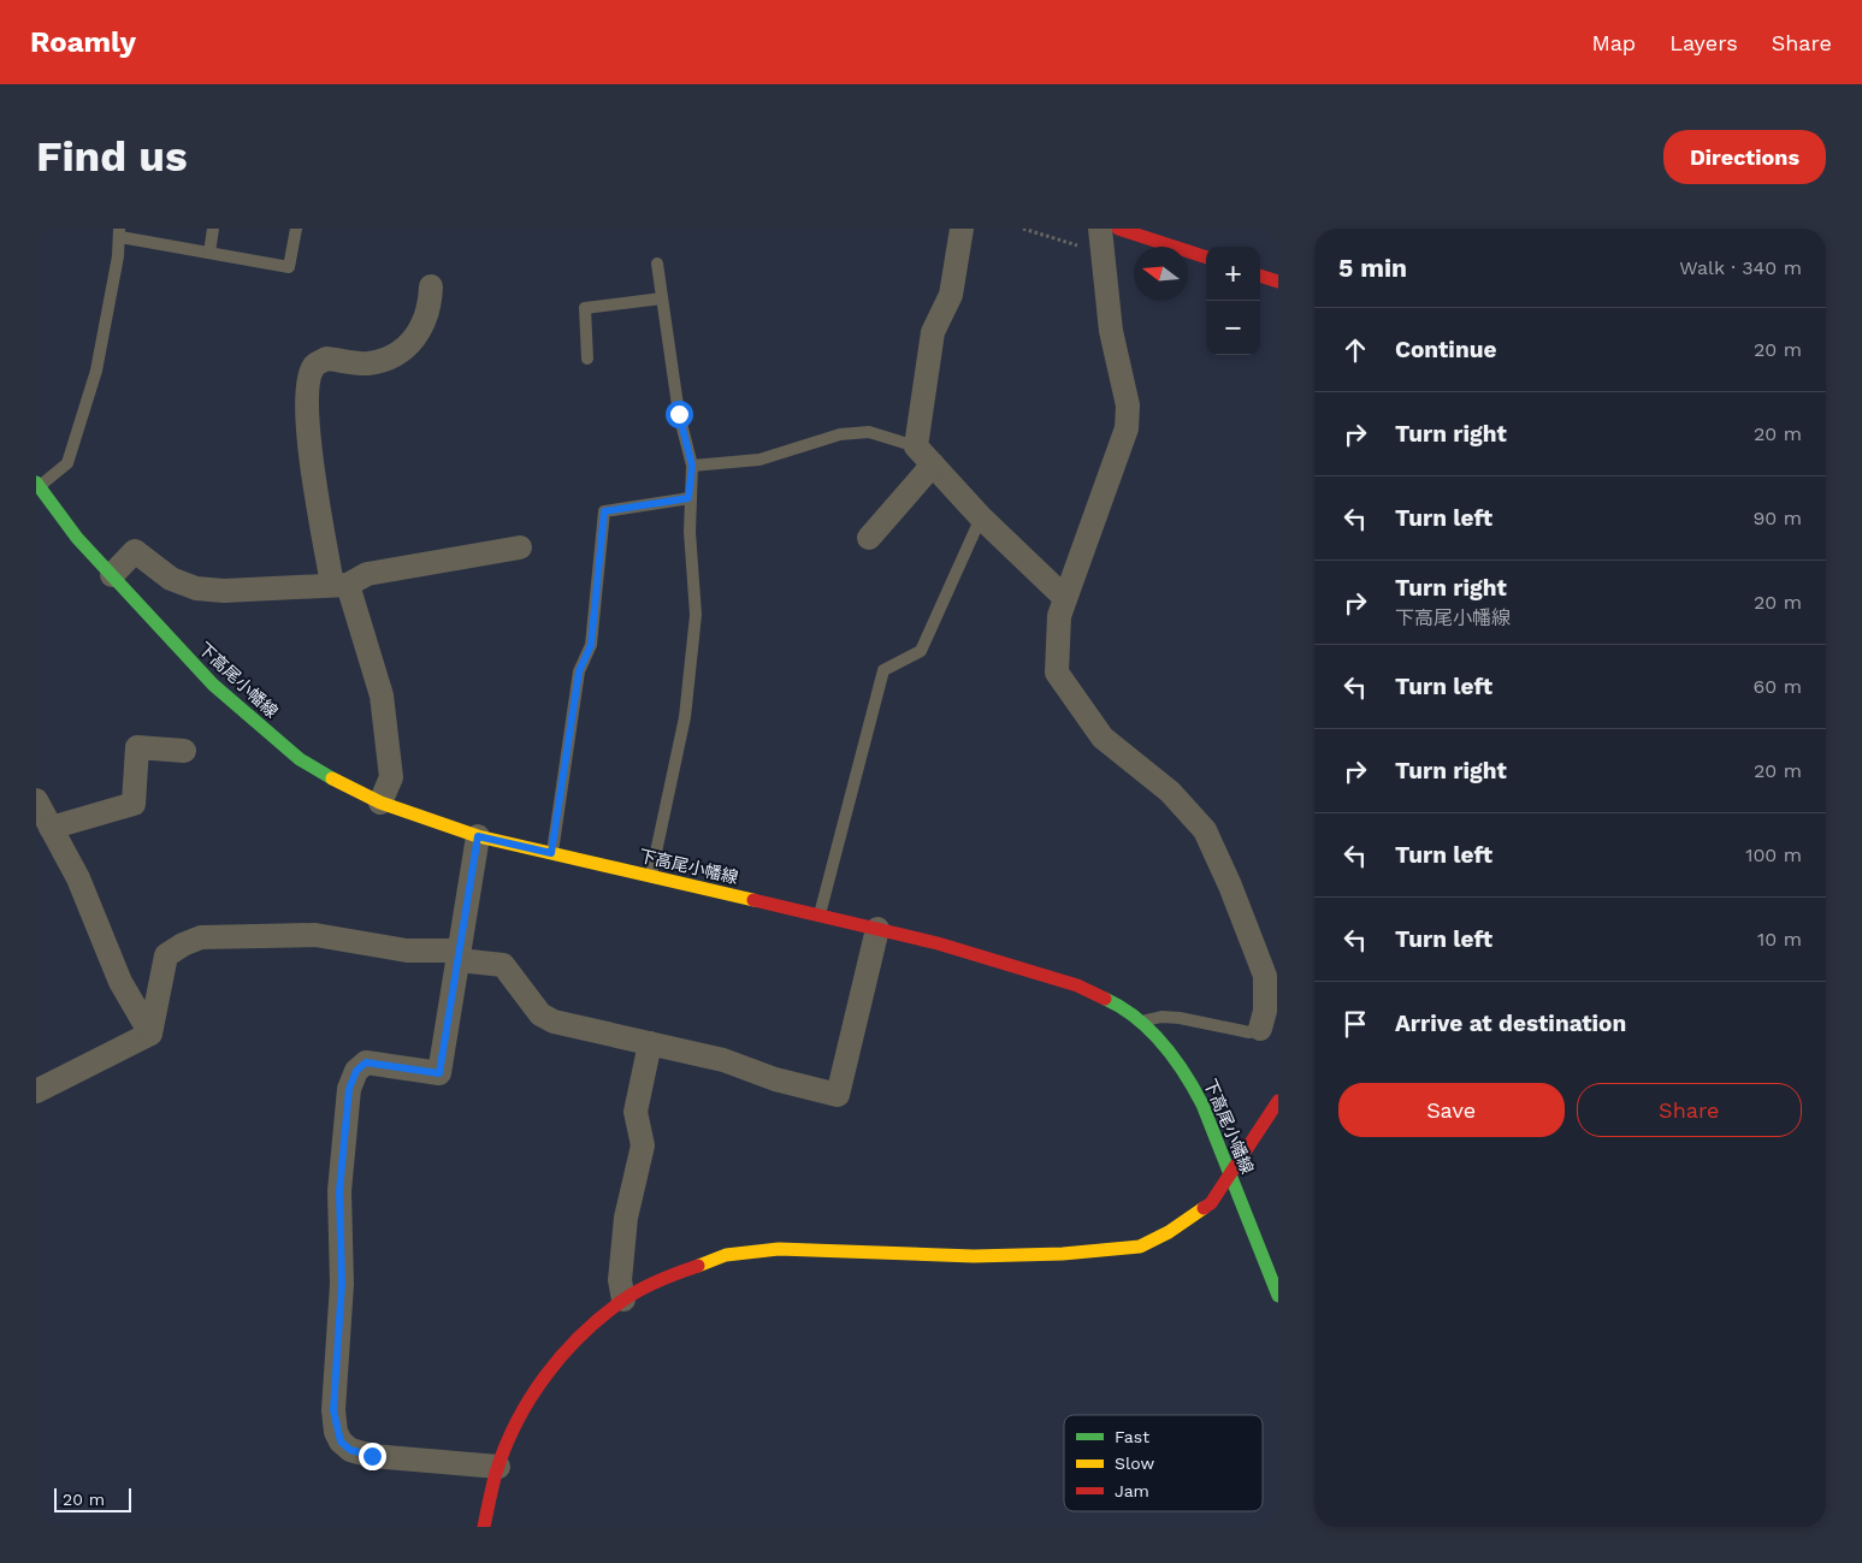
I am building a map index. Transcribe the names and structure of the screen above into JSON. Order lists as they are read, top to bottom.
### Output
{
  "streets": {
    "main road": ["下高尾小幡線"]
  },
  "legend": ["Fast", "Slow", "Jam"],
  "scale_bar": "20 m",
  "north": "left",
  "page": {
    "header": "Roamly",
    "nav": ["Map", "Layers", "Share"],
    "buttons": [
      "Directions",
      ["Save", "Share"]
    ],
    "title": "Find us",
    "heading": ["5 min", "Walk · 340 m"],
    "map_buttons": ["+", "−"],
    "list": [
      ["Continue", "20 m"],
      ["Turn right", "20 m"],
      ["Turn left", "90 m"],
      ["Turn right", "下高尾小幡線", "20 m"],
      ["Turn left", "60 m"],
      ["Turn right", "20 m"],
      ["Turn left", "100 m"],
      ["Turn left", "10 m"],
      "Arrive at destination"
    ],
    "scale": "20 m"
  }
}
